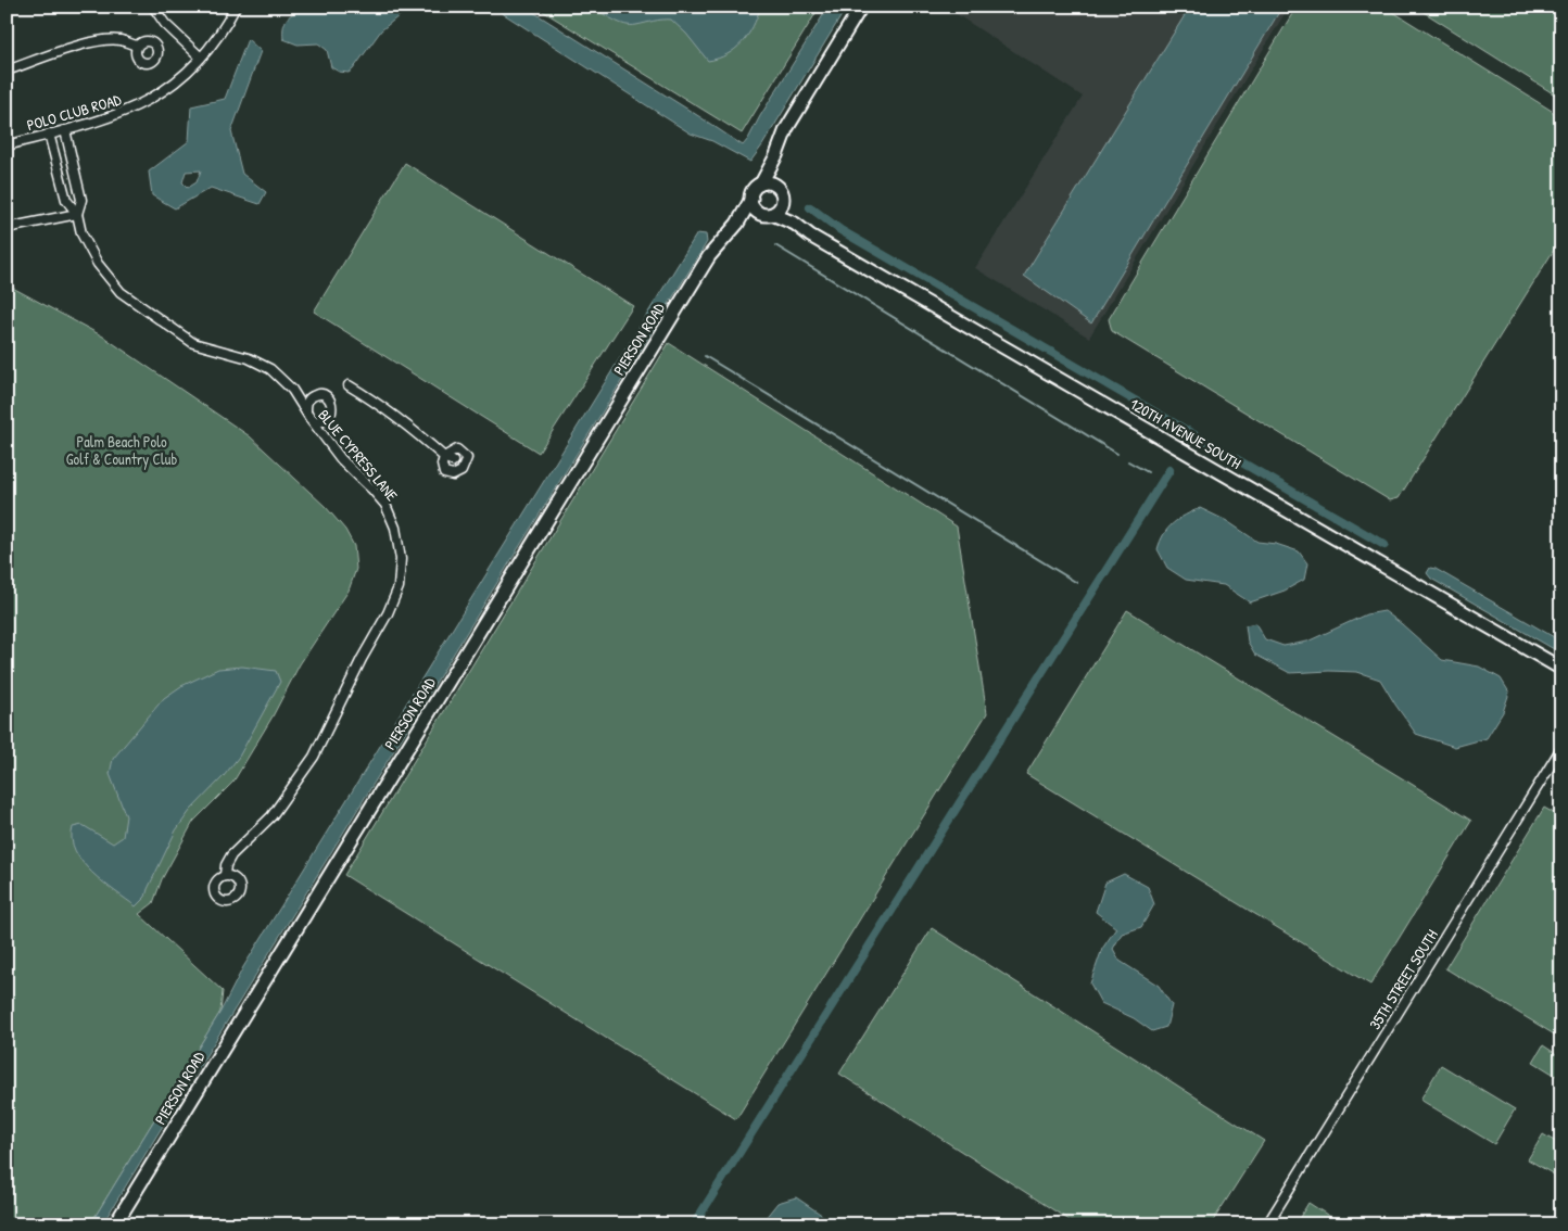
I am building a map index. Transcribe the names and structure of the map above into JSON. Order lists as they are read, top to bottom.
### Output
{
  "streets": {
    "street": [
      "POLO CLUB ROAD",
      "PIERSON ROAD",
      "120TH AVENUE SOUTH",
      "BLUE CYPRESS LANE",
      "35TH STREET SOUTH"
    ]
  },
  "crossings": [
    ["POLO CLUB ROAD", "BLUE CYPRESS LANE"],
    ["PIERSON ROAD", "120TH AVENUE SOUTH"]
  ],
  "parks": ["Palm Beach Polo Golf & Country Club"]
}
